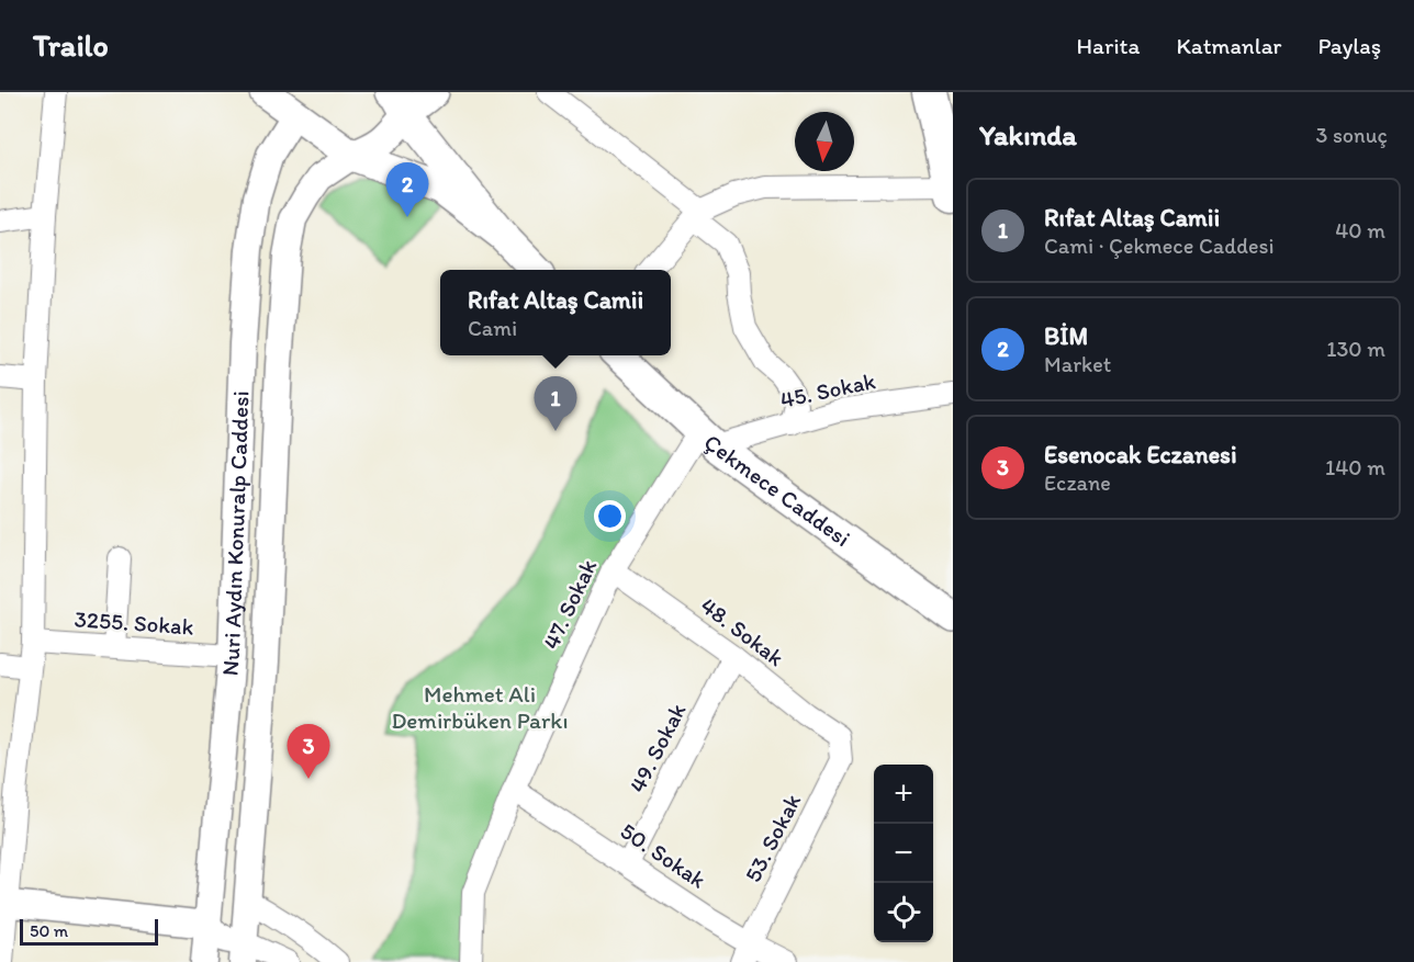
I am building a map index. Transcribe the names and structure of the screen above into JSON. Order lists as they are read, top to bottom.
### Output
{
  "streets": {
    "main road": ["Çekmece Caddesi"],
    "street": [
      "45. Sokak",
      "Nuri Aydın Konuralp Caddesi",
      "47. Sokak",
      "3255. Sokak",
      "48. Sokak",
      "49. Sokak",
      "53. Sokak",
      "50. Sokak"
    ]
  },
  "crossings": [
    ["45. Sokak", "Çekmece Caddesi"],
    ["45. Sokak", "47. Sokak"],
    ["Çekmece Caddesi", "47. Sokak"],
    ["Nuri Aydın Konuralp Caddesi", "3255. Sokak"],
    ["47. Sokak", "48. Sokak"],
    ["47. Sokak", "50. Sokak"],
    ["48. Sokak", "49. Sokak"],
    ["48. Sokak", "53. Sokak"],
    ["49. Sokak", "50. Sokak"],
    ["53. Sokak", "50. Sokak"]
  ],
  "parks": ["Mehmet Ali Demirbüken Parkı"],
  "scale_bar": "50 m",
  "north": "bottom",
  "page": {
    "header": "Trailo",
    "nav": ["Harita", "Katmanlar", "Paylaş"],
    "heading": ["Yakında", "3 sonuç"],
    "pins": ["2", "1", "3"],
    "list": [
      {
        "mark": "1",
        "name": "Rıfat Altaş Camii",
        "note": "Cami · Çekmece Caddesi",
        "value": "40 m"
      },
      {
        "mark": "2",
        "name": "BİM",
        "note": "Market",
        "value": "130 m"
      },
      {
        "mark": "3",
        "name": "Esenocak Eczanesi",
        "note": "Eczane",
        "value": "140 m"
      }
    ],
    "popup": ["Rıfat Altaş Camii", "Cami"],
    "map_buttons": ["+", "−"],
    "scale": "50 m"
  }
}
